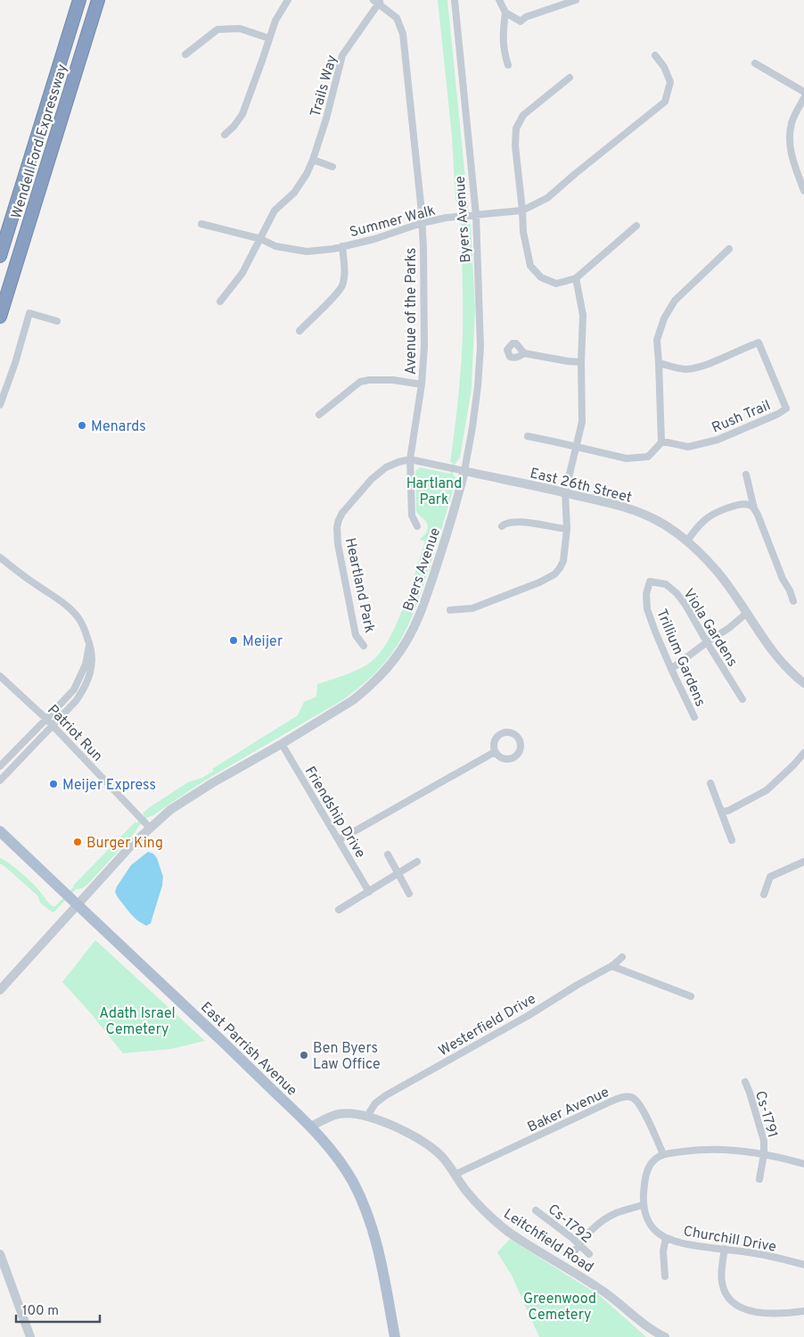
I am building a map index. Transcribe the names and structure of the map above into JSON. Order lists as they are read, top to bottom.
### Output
{
  "streets": {
    "highway": ["Wendell Ford Expressway"],
    "main road": ["East Parrish Avenue"],
    "street": [
      "Trails Way",
      "Byers Avenue",
      "Summer Walk",
      "Avenue of the Parks",
      "Rush Trail",
      "East 26th Street",
      "Heartland Park",
      "Viola Gardens",
      "Trillium Gardens",
      "Patriot Run",
      "Friendship Drive",
      "Westerfield Drive",
      "Baker Avenue",
      "Cs-1791",
      "Cs-1792",
      "Churchill Drive",
      "Leitchfield Road"
    ]
  },
  "crossings": [
    ["Trails Way", "Summer Walk"],
    ["Trails Way", "Avenue of the Parks"],
    ["Byers Avenue", "Summer Walk"],
    ["Byers Avenue", "East 26th Street"],
    ["Byers Avenue", "Patriot Run"],
    ["Byers Avenue", "Friendship Drive"],
    ["Byers Avenue", "East Parrish Avenue"],
    ["Summer Walk", "Avenue of the Parks"],
    ["Avenue of the Parks", "Heartland Park"],
    ["Viola Gardens", "Trillium Gardens"],
    ["Westerfield Drive", "Leitchfield Road"],
    ["East Parrish Avenue", "Leitchfield Road"],
    ["Baker Avenue", "Leitchfield Road"]
  ],
  "parks": ["Hartland Park", "Adath Israel Cemetery", "Greenwood Cemetery"],
  "places": [
    "Menards",
    "Meijer",
    "Meijer Express",
    "Burger King",
    "Ben Byers Law Office"
  ],
  "scale_bar": "100 m"
}
